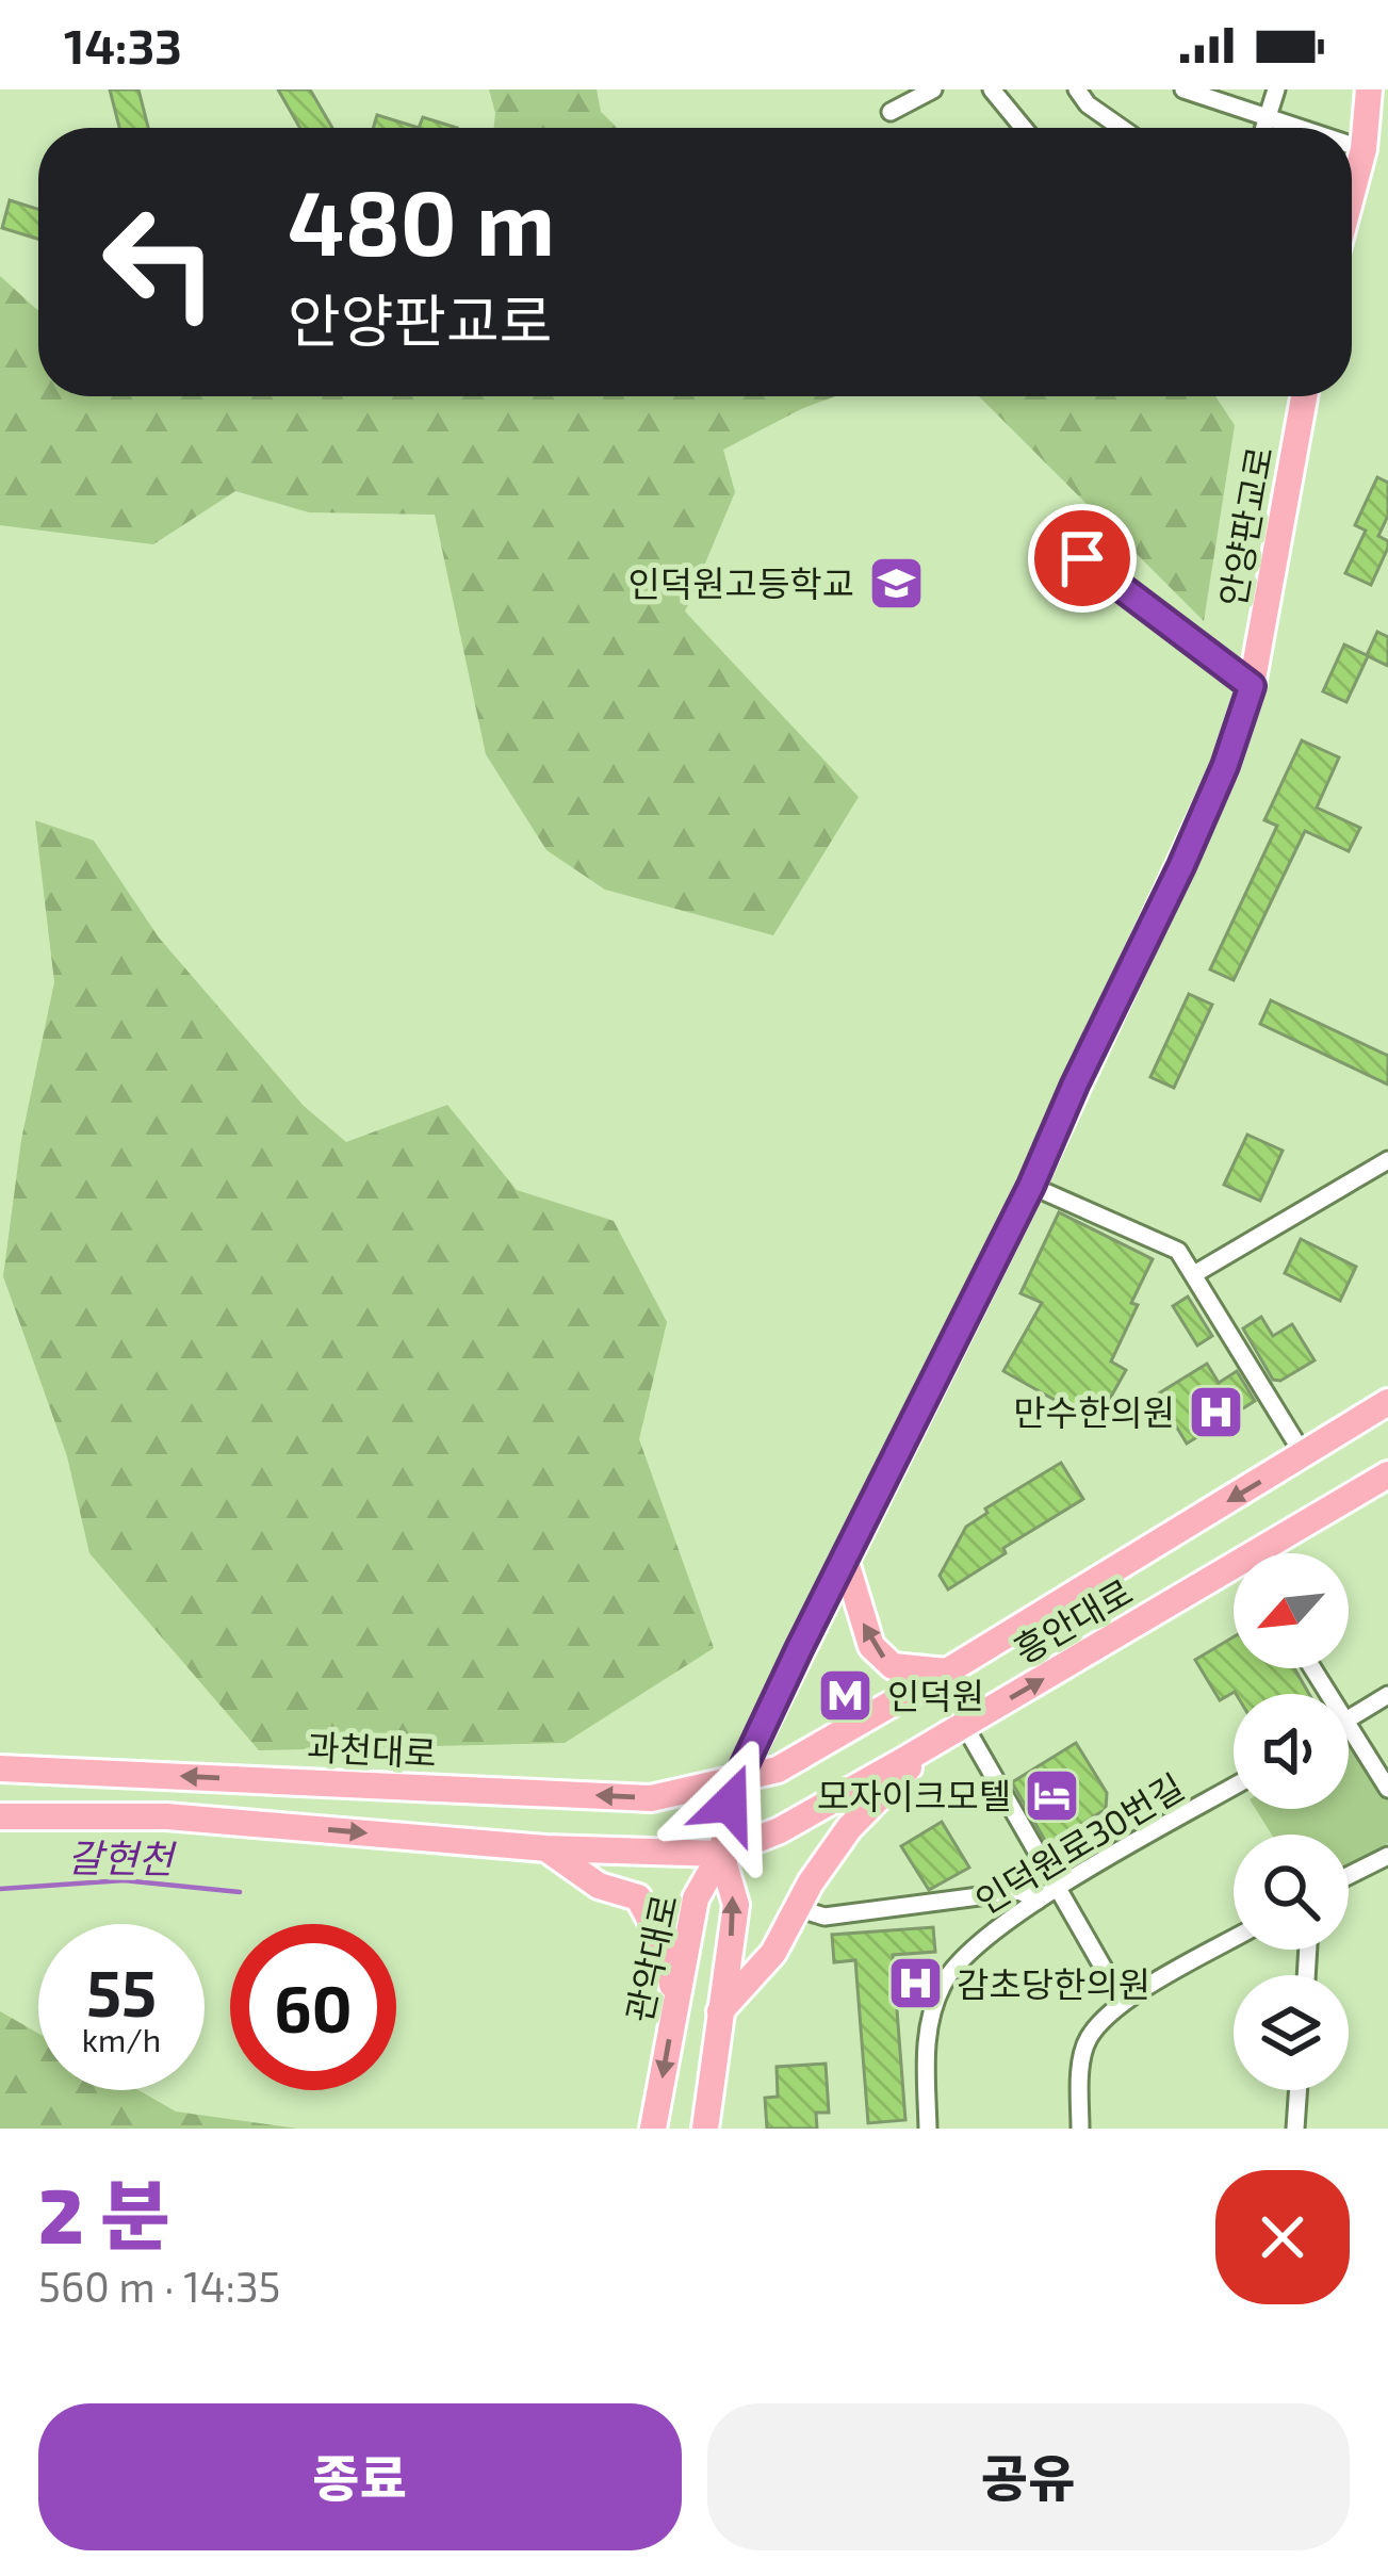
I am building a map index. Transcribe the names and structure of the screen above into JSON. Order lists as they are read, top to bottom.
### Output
{
  "streets": {
    "main road": [
      "안양판교로",
      "흥안대로",
      "과천대로",
      "관악대로"
    ],
    "street": ["인덕원로30번길"]
  },
  "crossings": [
    ["안양판교로", "흥안대로"],
    ["안양판교로", "과천대로"],
    ["안양판교로", "관악대로"],
    ["흥안대로", "과천대로"],
    ["흥안대로", "관악대로"]
  ],
  "water": ["갈현천"],
  "places": {
    "school or university": ["인덕원고등학교"],
    "hospital": ["만수한의원", "감초당한의원"],
    "metro station": ["인덕원"],
    "hotel": ["모자이크모텔"]
  },
  "north": "bottom left",
  "page": {
    "status": "14:33",
    "turn": ["480 m", "안양판교로"],
    "speed": "55 km/h",
    "limit": "60",
    "heading": ["2 분", "560 m · 14:35"],
    "buttons": ["종료", "공유"]
  }
}
